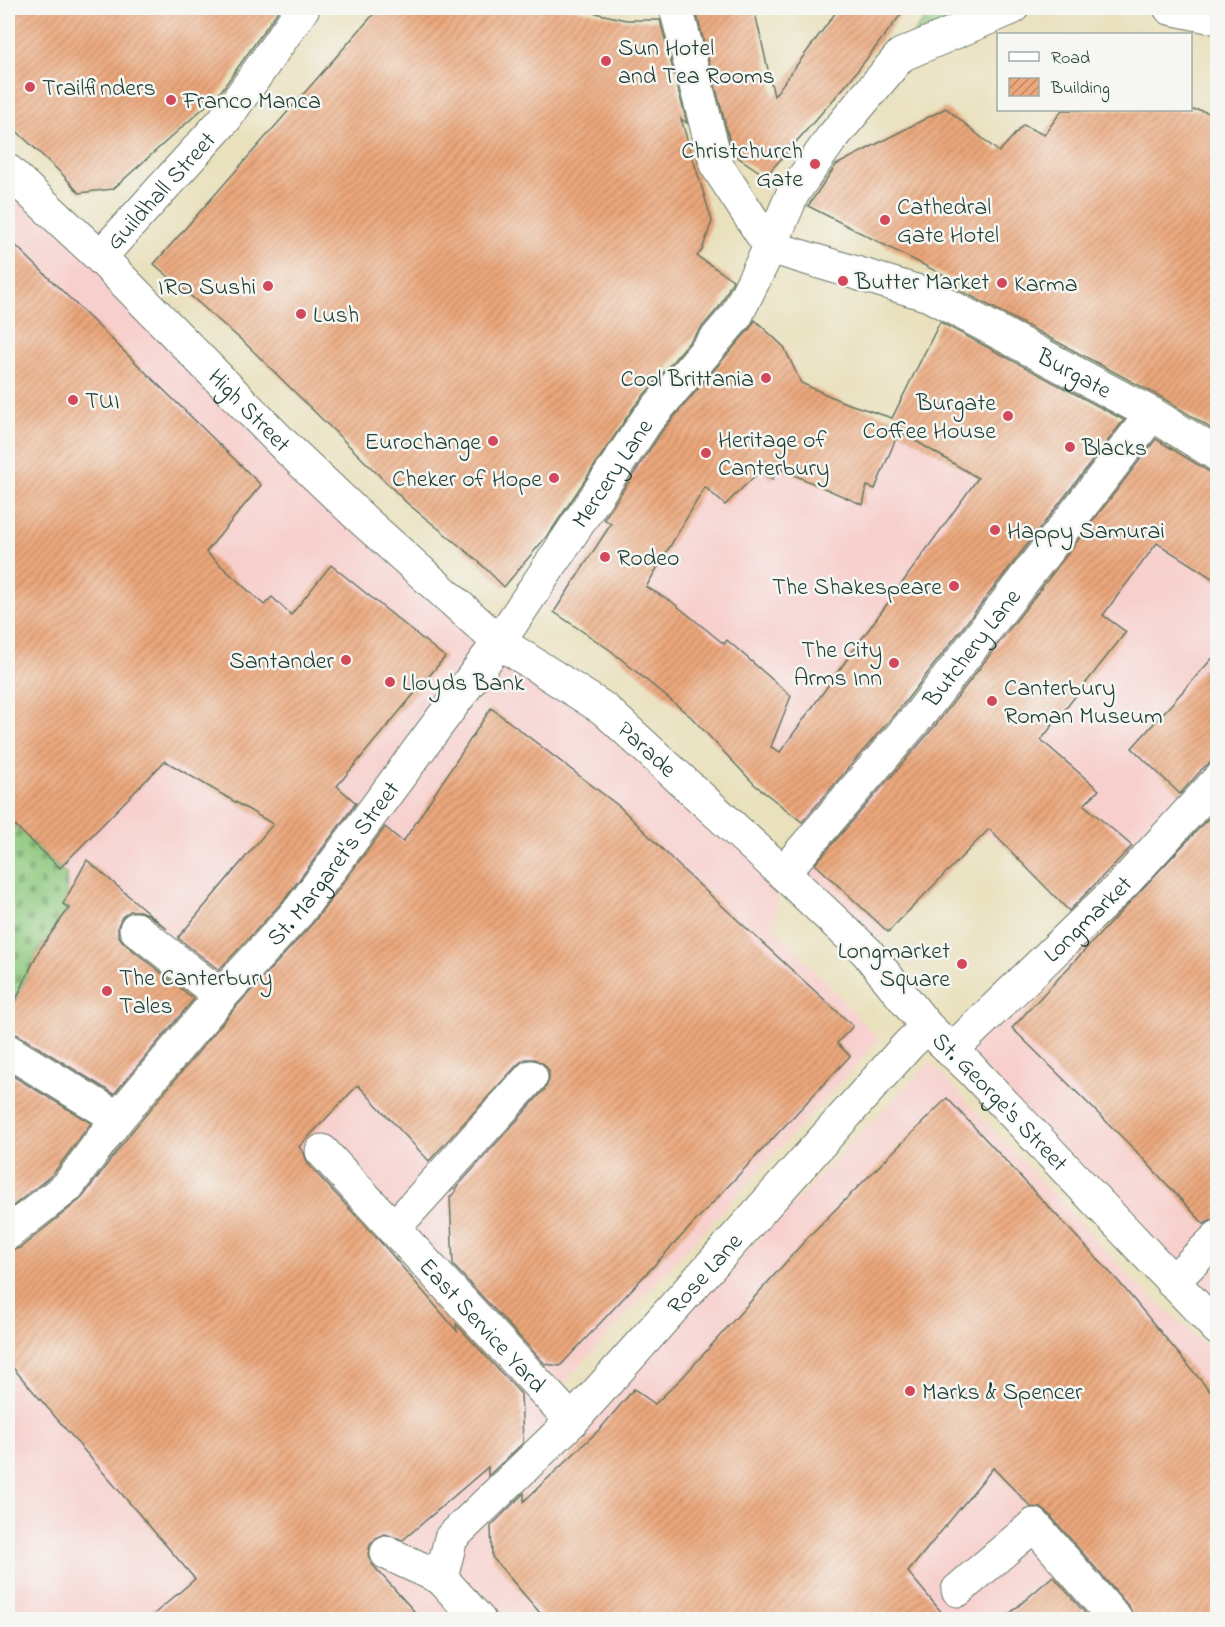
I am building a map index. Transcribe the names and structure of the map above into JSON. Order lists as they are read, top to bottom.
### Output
{
  "streets": {
    "street": [
      "Guildhall Street",
      "Burgate",
      "High Street",
      "Mercery Lane",
      "Butchery Lane",
      "Parade",
      "St. Margaret's Street",
      "Longmarket",
      "St. George's Street",
      "Rose Lane",
      "East Service Yard"
    ]
  },
  "crossings": [
    ["Guildhall Street", "High Street"],
    ["Burgate", "Mercery Lane"],
    ["Burgate", "Butchery Lane"],
    ["High Street", "Mercery Lane"],
    ["High Street", "Parade"],
    ["High Street", "St. Margaret's Street"],
    ["Mercery Lane", "Parade"],
    ["Mercery Lane", "St. Margaret's Street"],
    ["Butchery Lane", "Parade"],
    ["Butchery Lane", "St. George's Street"],
    ["Parade", "St. Margaret's Street"],
    ["Parade", "St. George's Street"],
    ["Longmarket", "St. George's Street"],
    ["St. George's Street", "Rose Lane"],
    ["Rose Lane", "East Service Yard"]
  ],
  "places": [
    "Sun Hotel and Tea Rooms",
    "Trailfinders",
    "Franco Manca",
    "Christchurch Gate",
    "Cathedral Gate Hotel",
    "Butter Market",
    "Karma",
    "IRO Sushi",
    "Lush",
    "Cool Brittania",
    "TUI",
    "Burgate Coffee House",
    "Eurochange",
    "Blacks",
    "Heritage of Canterbury",
    "Cheker of Hope",
    "Happy Samurai",
    "Rodeo",
    "The Shakespeare",
    "Santander",
    "The City Arms Inn",
    "Lloyds Bank",
    "Canterbury Roman Museum",
    "Longmarket Square",
    "The Canterbury Tales",
    "Marks & Spencer"
  ],
  "legend": ["Road", "Building"]
}
